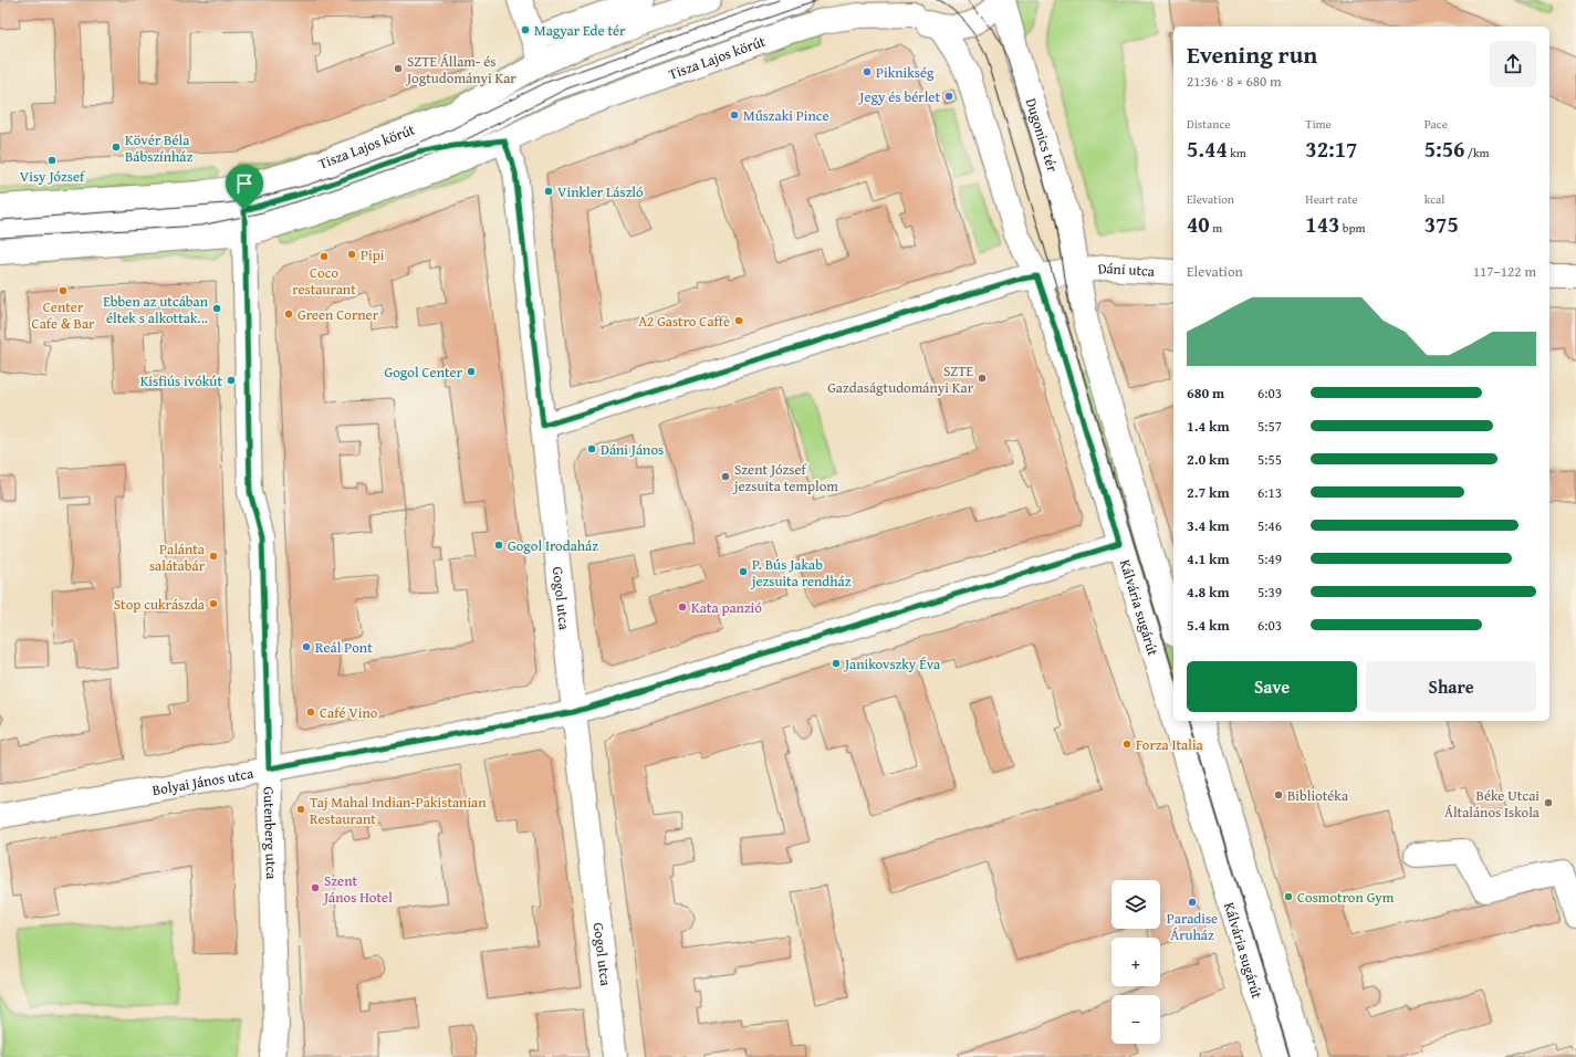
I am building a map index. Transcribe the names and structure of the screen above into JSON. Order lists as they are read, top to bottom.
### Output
{
  "streets": {
    "street": [
      "Tisza Lajos körút",
      "Dugonics tér",
      "Dáni utca",
      "Gogol utca",
      "Kálvária sugárút",
      "Bolyai János utca",
      "Gutenberg utca"
    ]
  },
  "crossings": [
    ["Tisza Lajos körút", "Gogol utca"],
    ["Tisza Lajos körút", "Gutenberg utca"],
    ["Dugonics tér", "Dáni utca"],
    ["Dugonics tér", "Kálvária sugárút"],
    ["Dáni utca", "Kálvária sugárút"],
    ["Gogol utca", "Bolyai János utca"],
    ["Kálvária sugárút", "Bolyai János utca"],
    ["Bolyai János utca", "Gutenberg utca"]
  ],
  "places": [
    "Magyar Ede tér",
    "SZTE Állam- és Jogtudományi Kar",
    "Piknikség",
    "Jegy és bérlet",
    "Műszaki Pince",
    "Kövér Béla Bábszínház",
    "Visy József",
    "Vinkler László",
    "Pipi",
    "Coco restaurant",
    "Center Cafe & Bar",
    "Ebben az utcában éltek s alkottak...",
    "Green Corner",
    "A2 Gastro Caffè",
    "Gogol Center",
    "SZTE Gazdaságtudományi Kar",
    "Kisfiús ivókút",
    "Dáni János",
    "Szent József jezsuita templom",
    "Gogol Irodaház",
    "Palánta salátabár",
    "P. Bús Jakab jezsuita rendház",
    "Stop cukrászda",
    "Kata panzió",
    "Reál Pont",
    "Janikovszky Éva",
    "Café Vino",
    "Forza Italia",
    "Bibliotéka",
    "Béke Utcai Általános Iskola",
    "Taj Mahal Indian-Pakistanian Restaurant",
    "Szent János Hotel",
    "Cosmotron Gym",
    "Paradise Áruház"
  ],
  "page": {
    "heading": ["Evening run", "21:36 · 8 × 680 m"],
    "stats": [
      ["Distance", "5.44 km"],
      ["Time", "32:17"],
      ["Pace", "5:56 /km"],
      ["Elevation", "40 m"],
      ["Heart rate", "143 bpm"],
      ["kcal", "375"]
    ],
    "chart": ["Elevation", "117–122 m"],
    "list": [
      {
        "name": "680 m",
        "note": "6:03"
      },
      {
        "name": "1.4 km",
        "note": "5:57"
      },
      {
        "name": "2.0 km",
        "note": "5:55"
      },
      {
        "name": "2.7 km",
        "note": "6:13"
      },
      {
        "name": "3.4 km",
        "note": "5:46"
      },
      {
        "name": "4.1 km",
        "note": "5:49"
      },
      {
        "name": "4.8 km",
        "note": "5:39"
      },
      {
        "name": "5.4 km",
        "note": "6:03"
      }
    ],
    "buttons": ["Save", "Share"],
    "map_buttons": ["+", "−"]
  }
}
